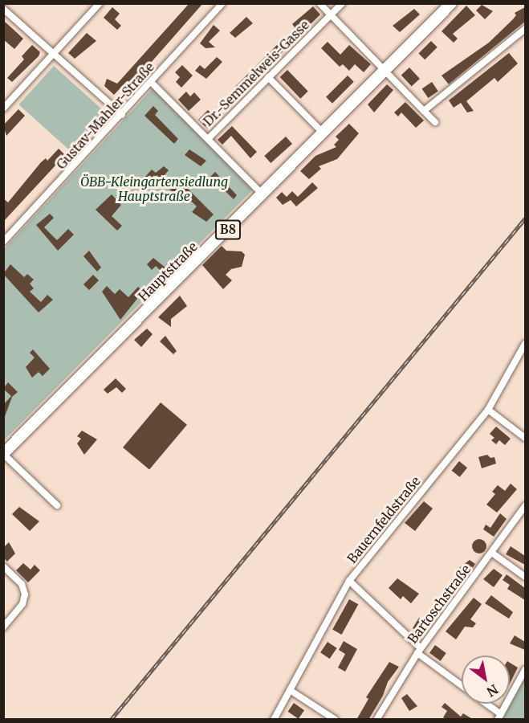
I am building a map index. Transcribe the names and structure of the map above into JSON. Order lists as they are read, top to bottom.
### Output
{
  "streets": {
    "main road": ["B8", "Hauptstraße"],
    "street": [
      "Dr.-Semmelweis-Gasse",
      "Gustav-Mahler-Straße",
      "Bauernfeldstraße",
      "Bartoschstraße"
    ]
  },
  "parks": ["ÖBB-Kleingartensiedlung Hauptstraße"],
  "north": "bottom right"
}
